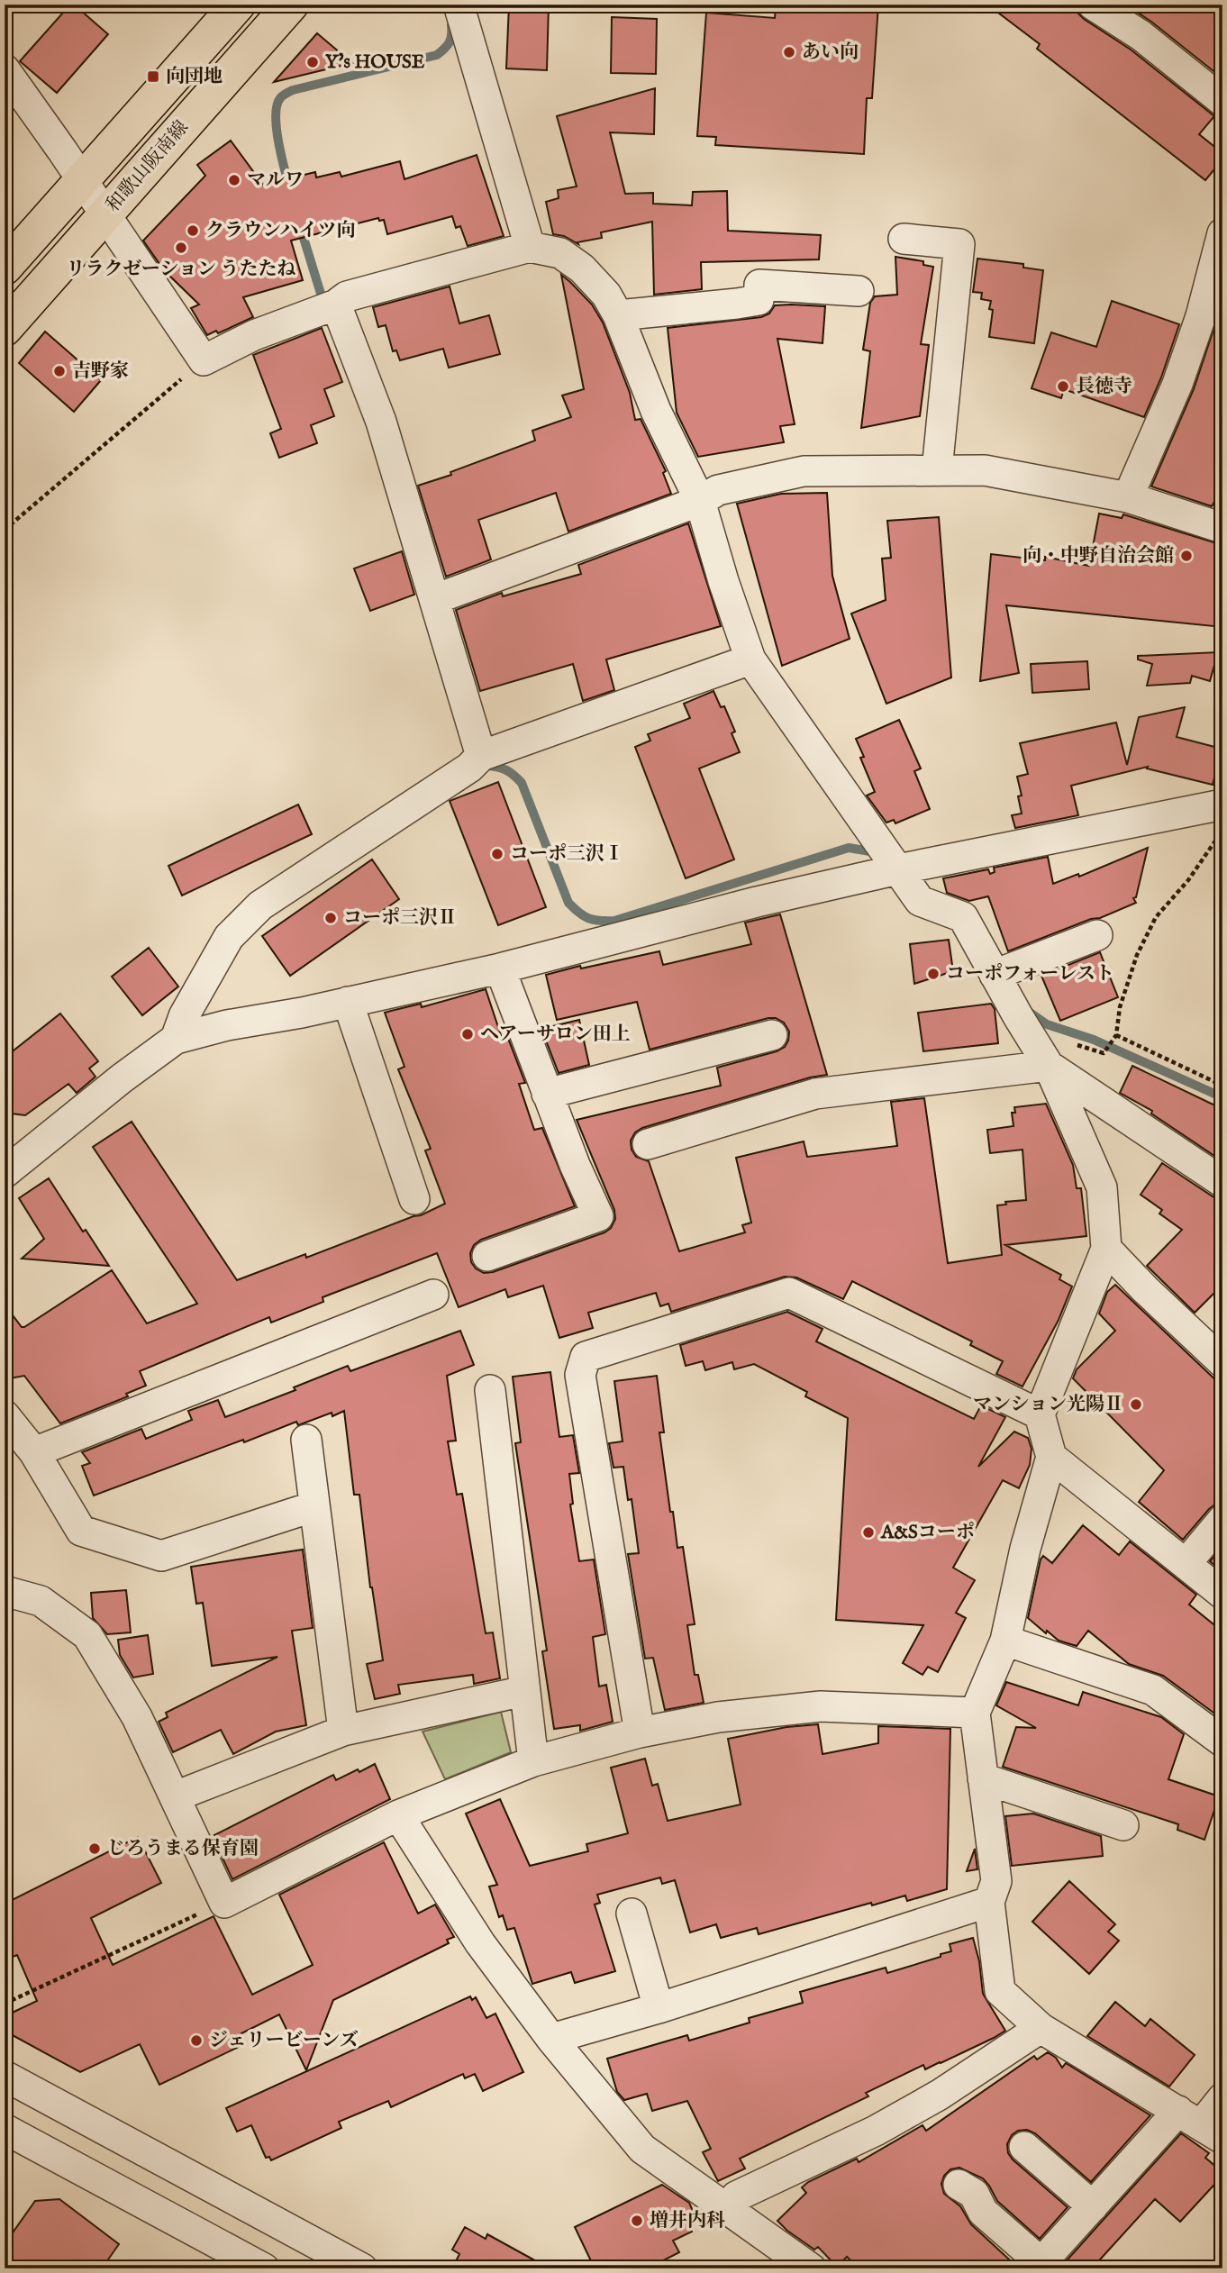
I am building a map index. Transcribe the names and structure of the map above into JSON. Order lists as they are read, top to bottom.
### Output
{
  "streets": {
    "main road": ["和歌山阪南線"]
  },
  "places": {
    "other": [
      "あい向",
      "Y's HOUSE",
      "マルワ",
      "クラウンハイツ向",
      "リラクゼーション うたたね",
      "吉野家",
      "長徳寺",
      "向・中野自治会館",
      "コーポ三沢Ⅰ",
      "コーポ三沢Ⅱ",
      "コーポフォーレスト",
      "ヘアーサロン田上",
      "マンション光陽Ⅱ",
      "A&Sコーポ",
      "じろうまる保育園",
      "ジェリービーンズ",
      "増井内科"
    ],
    "transit": ["向団地"]
  }
}
